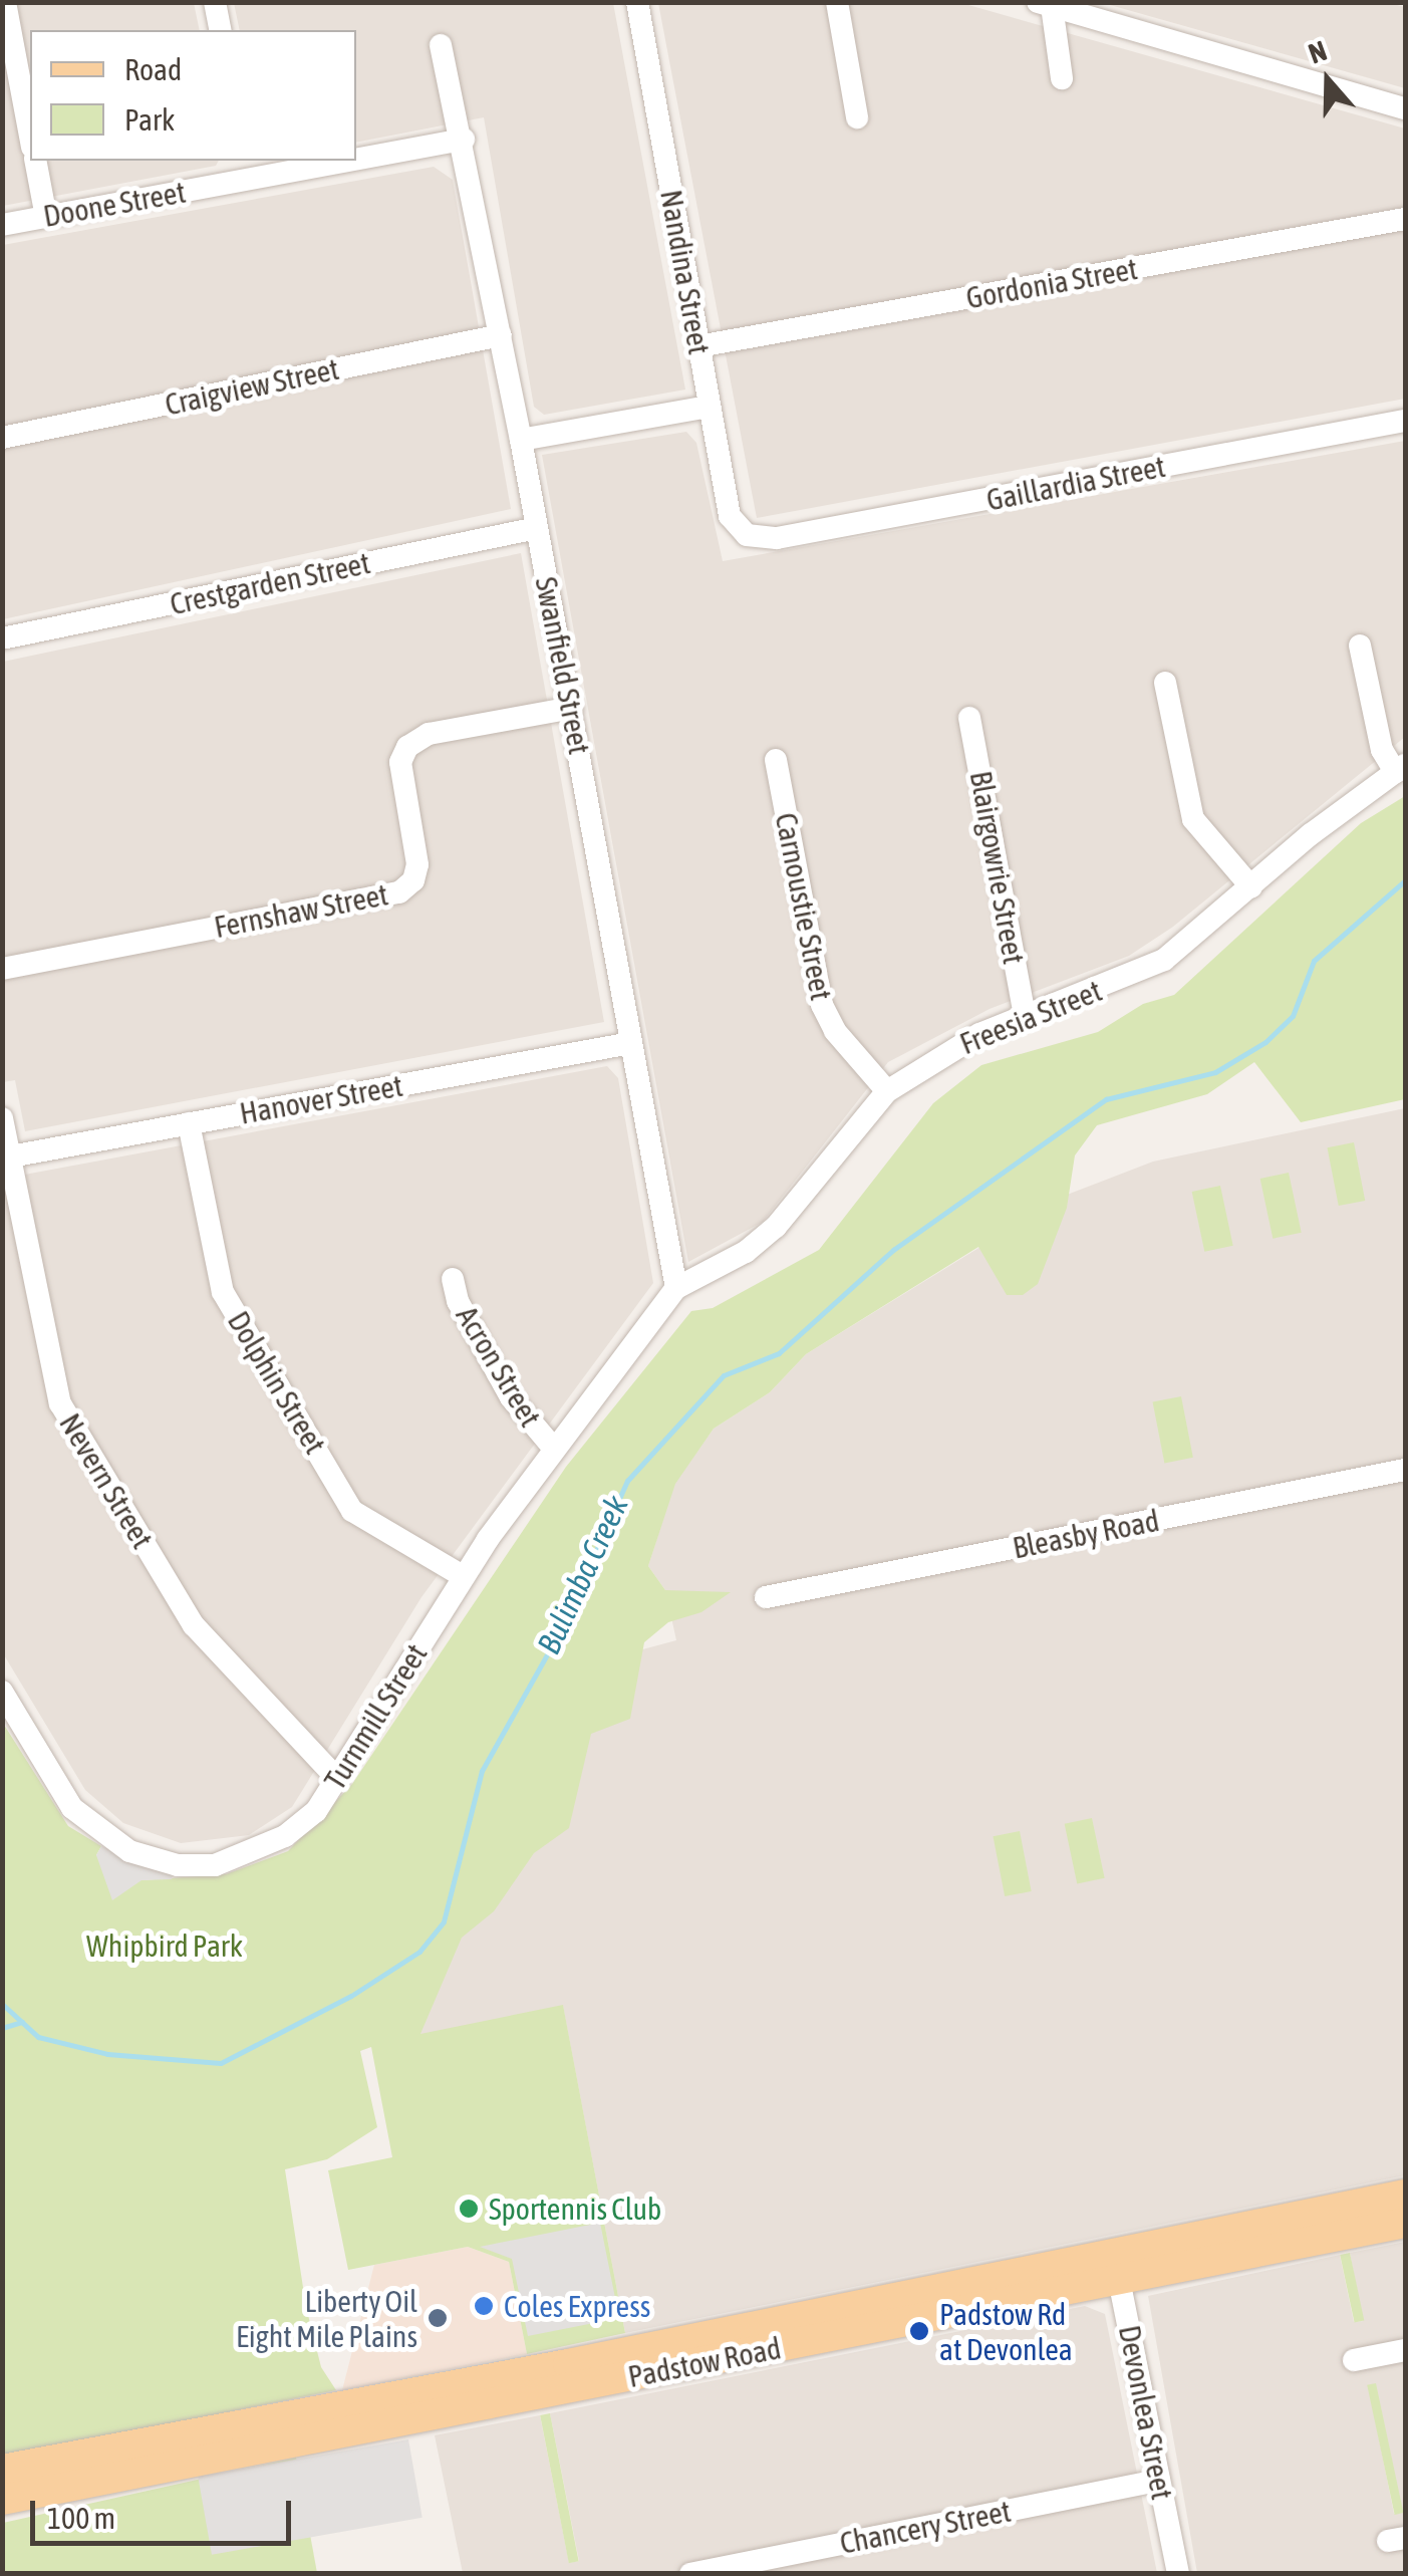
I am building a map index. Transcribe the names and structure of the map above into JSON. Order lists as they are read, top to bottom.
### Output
{
  "streets": {
    "main road": ["Padstow Road"],
    "street": [
      "Doone Street",
      "Nandina Street",
      "Gordonia Street",
      "Craigview Street",
      "Gaillardia Street",
      "Crestgarden Street",
      "Swanfield Street",
      "Blairgowrie Street",
      "Carnoustie Street",
      "Fernshaw Street",
      "Freesia Street",
      "Hanover Street",
      "Acron Street",
      "Dolphin Street",
      "Nevern Street",
      "Bleasby Road",
      "Turnmill Street",
      "Devonlea Street",
      "Chancery Street"
    ]
  },
  "crossings": [
    ["Doone Street", "Swanfield Street"],
    ["Nandina Street", "Gordonia Street"],
    ["Nandina Street", "Gaillardia Street"],
    ["Craigview Street", "Swanfield Street"],
    ["Crestgarden Street", "Swanfield Street"],
    ["Swanfield Street", "Fernshaw Street"],
    ["Swanfield Street", "Freesia Street"],
    ["Swanfield Street", "Hanover Street"],
    ["Swanfield Street", "Turnmill Street"],
    ["Blairgowrie Street", "Freesia Street"],
    ["Carnoustie Street", "Freesia Street"],
    ["Freesia Street", "Turnmill Street"],
    ["Hanover Street", "Dolphin Street"],
    ["Hanover Street", "Nevern Street"],
    ["Acron Street", "Turnmill Street"],
    ["Dolphin Street", "Turnmill Street"],
    ["Nevern Street", "Turnmill Street"],
    ["Padstow Road", "Devonlea Street"],
    ["Devonlea Street", "Chancery Street"]
  ],
  "water": ["Bulimba Creek"],
  "parks": ["Whipbird Park"],
  "places": [
    "Sportennis Club",
    "Coles Express",
    "Liberty Oil Eight Mile Plains",
    "Padstow Rd at Devonlea"
  ],
  "legend": ["Road", "Park"],
  "scale_bar": "100 m",
  "north": "top"
}
